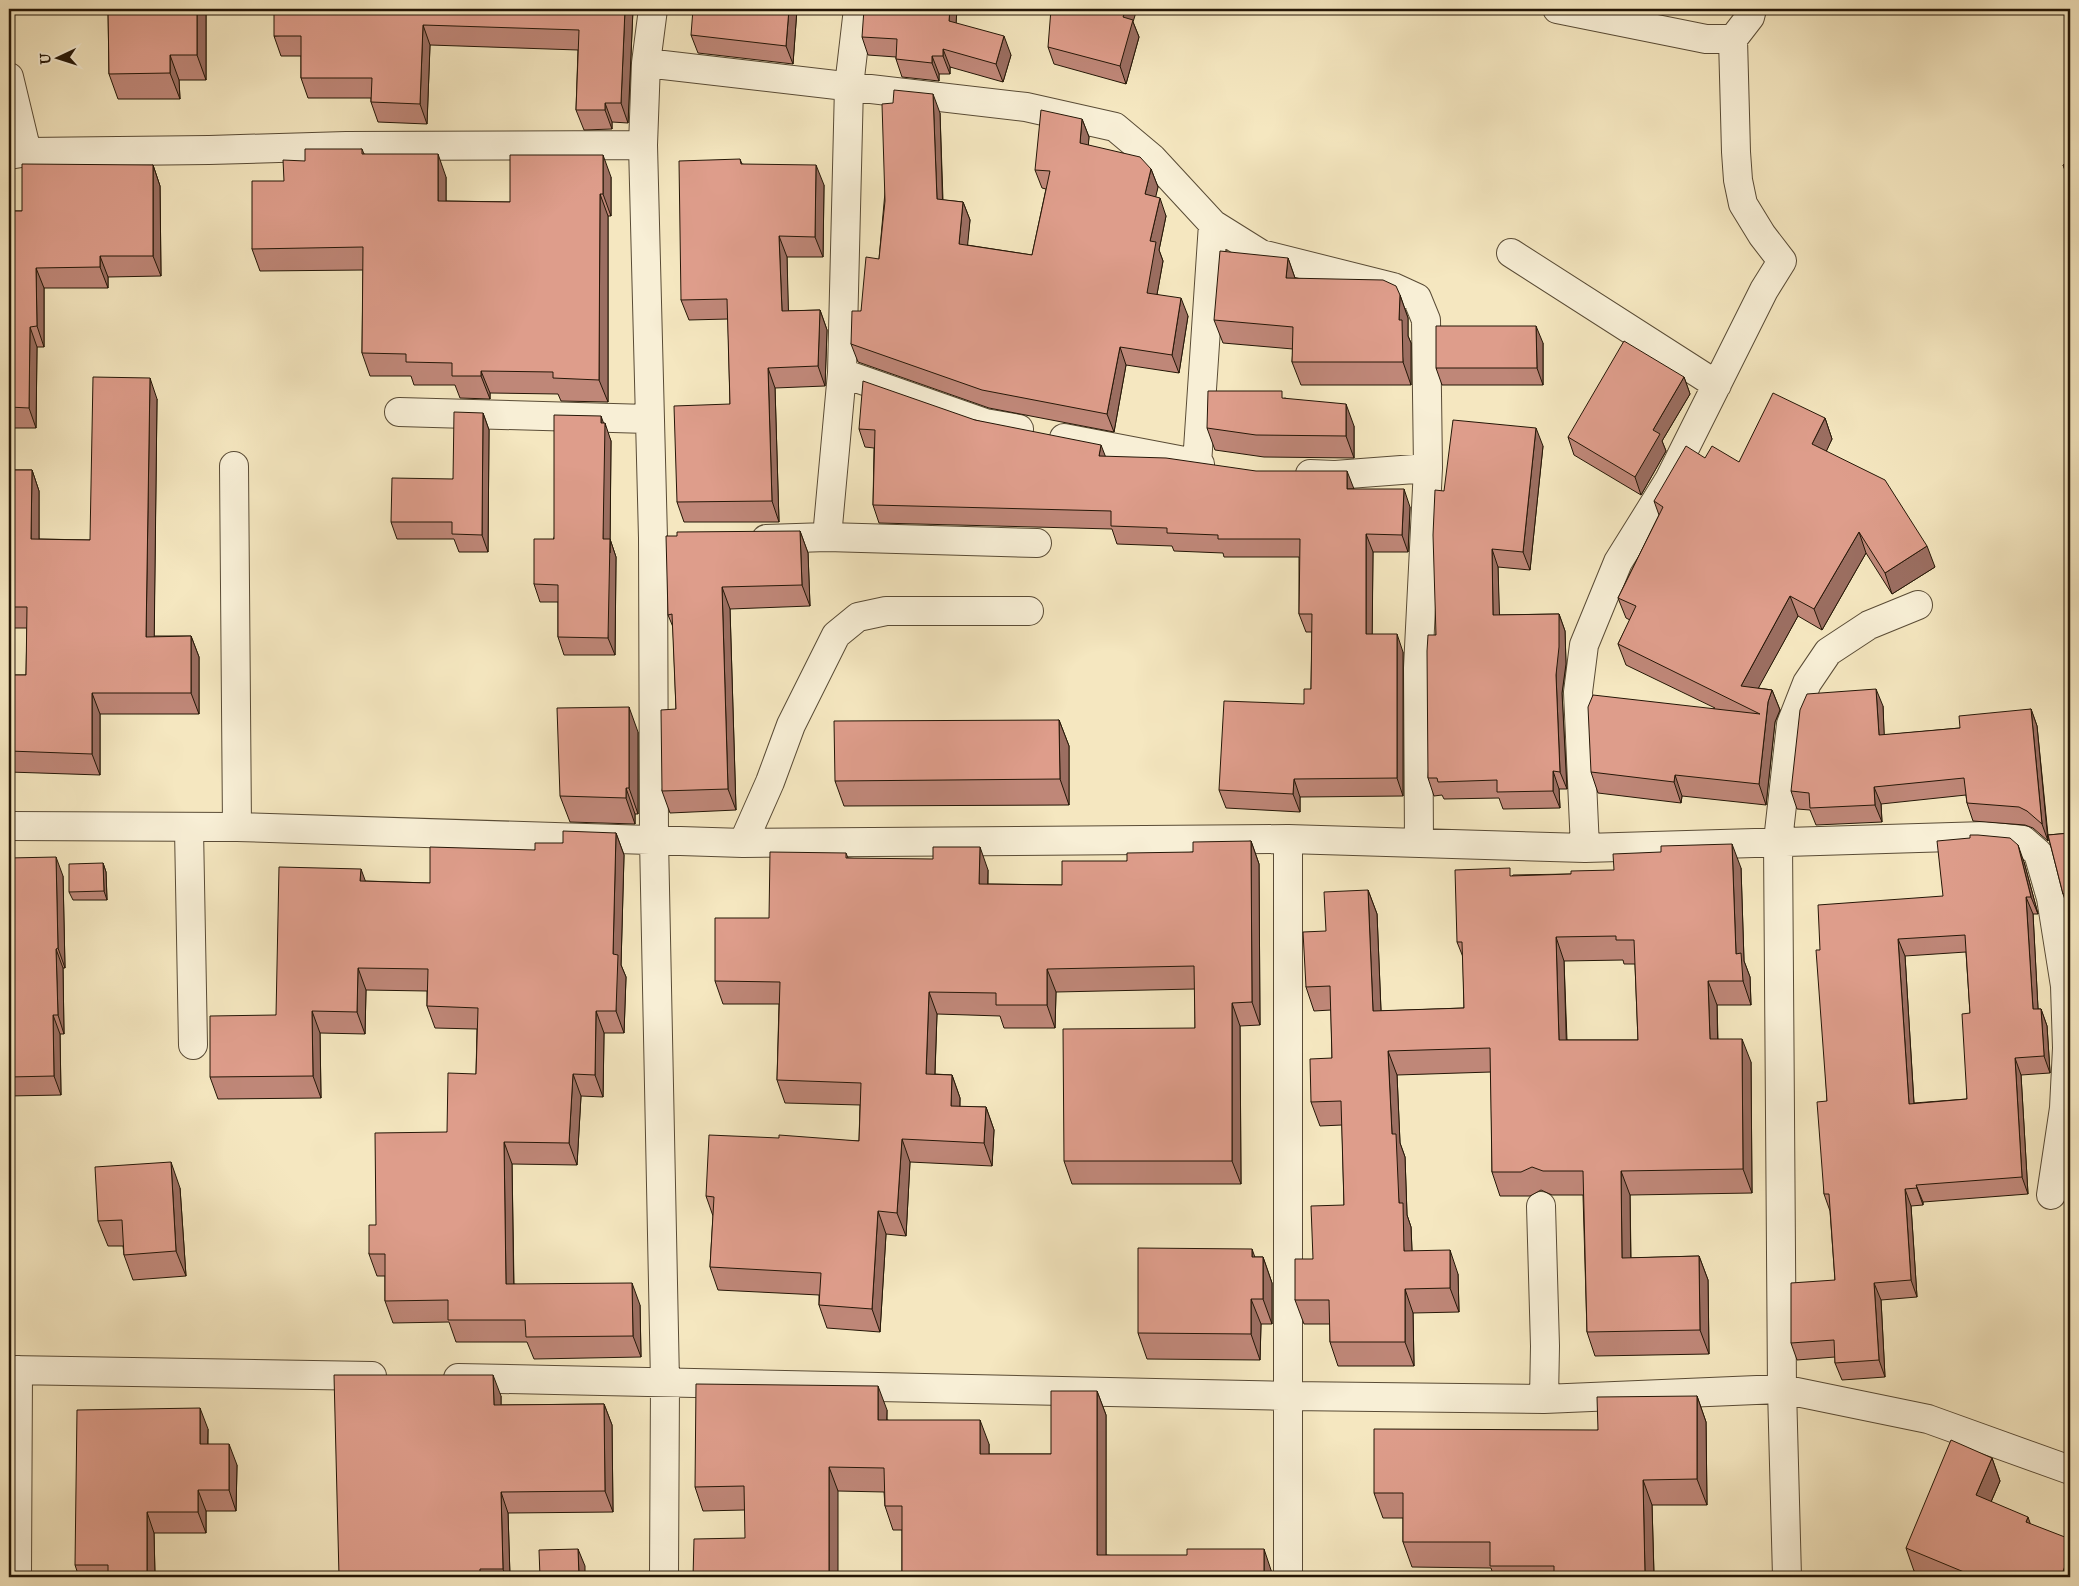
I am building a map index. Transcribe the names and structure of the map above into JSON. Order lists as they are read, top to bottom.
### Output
{
  "north": "left"
}
